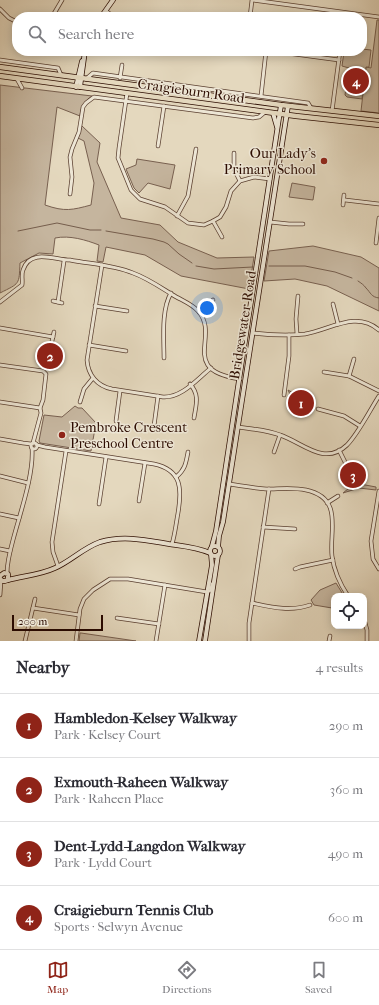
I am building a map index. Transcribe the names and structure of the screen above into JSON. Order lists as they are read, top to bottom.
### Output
{
  "streets": {
    "main road": ["Craigieburn Road"],
    "street": ["Bridgewater Road"]
  },
  "crossings": [
    ["Craigieburn Road", "Bridgewater Road"]
  ],
  "places": ["Our Lady's Primary School", "Pembroke Crescent Preschool Centre"],
  "scale_bar": "200 m",
  "page": {
    "search": "Search here",
    "pins": [
      "4",
      "2",
      "1",
      "3"
    ],
    "scale": "200 m",
    "heading": ["Nearby", "4 results"],
    "list": [
      {
        "mark": "1",
        "name": "Hambledon-Kelsey Walkway",
        "note": "Park · Kelsey Court",
        "value": "290 m"
      },
      {
        "mark": "2",
        "name": "Exmouth-Raheen Walkway",
        "note": "Park · Raheen Place",
        "value": "360 m"
      },
      {
        "mark": "3",
        "name": "Dent-Lydd-Langdon Walkway",
        "note": "Park · Lydd Court",
        "value": "490 m"
      },
      {
        "mark": "4",
        "name": "Craigieburn Tennis Club",
        "note": "Sports · Selwyn Avenue",
        "value": "600 m"
      }
    ],
    "nav": ["Map", "Directions", "Saved"]
  }
}
